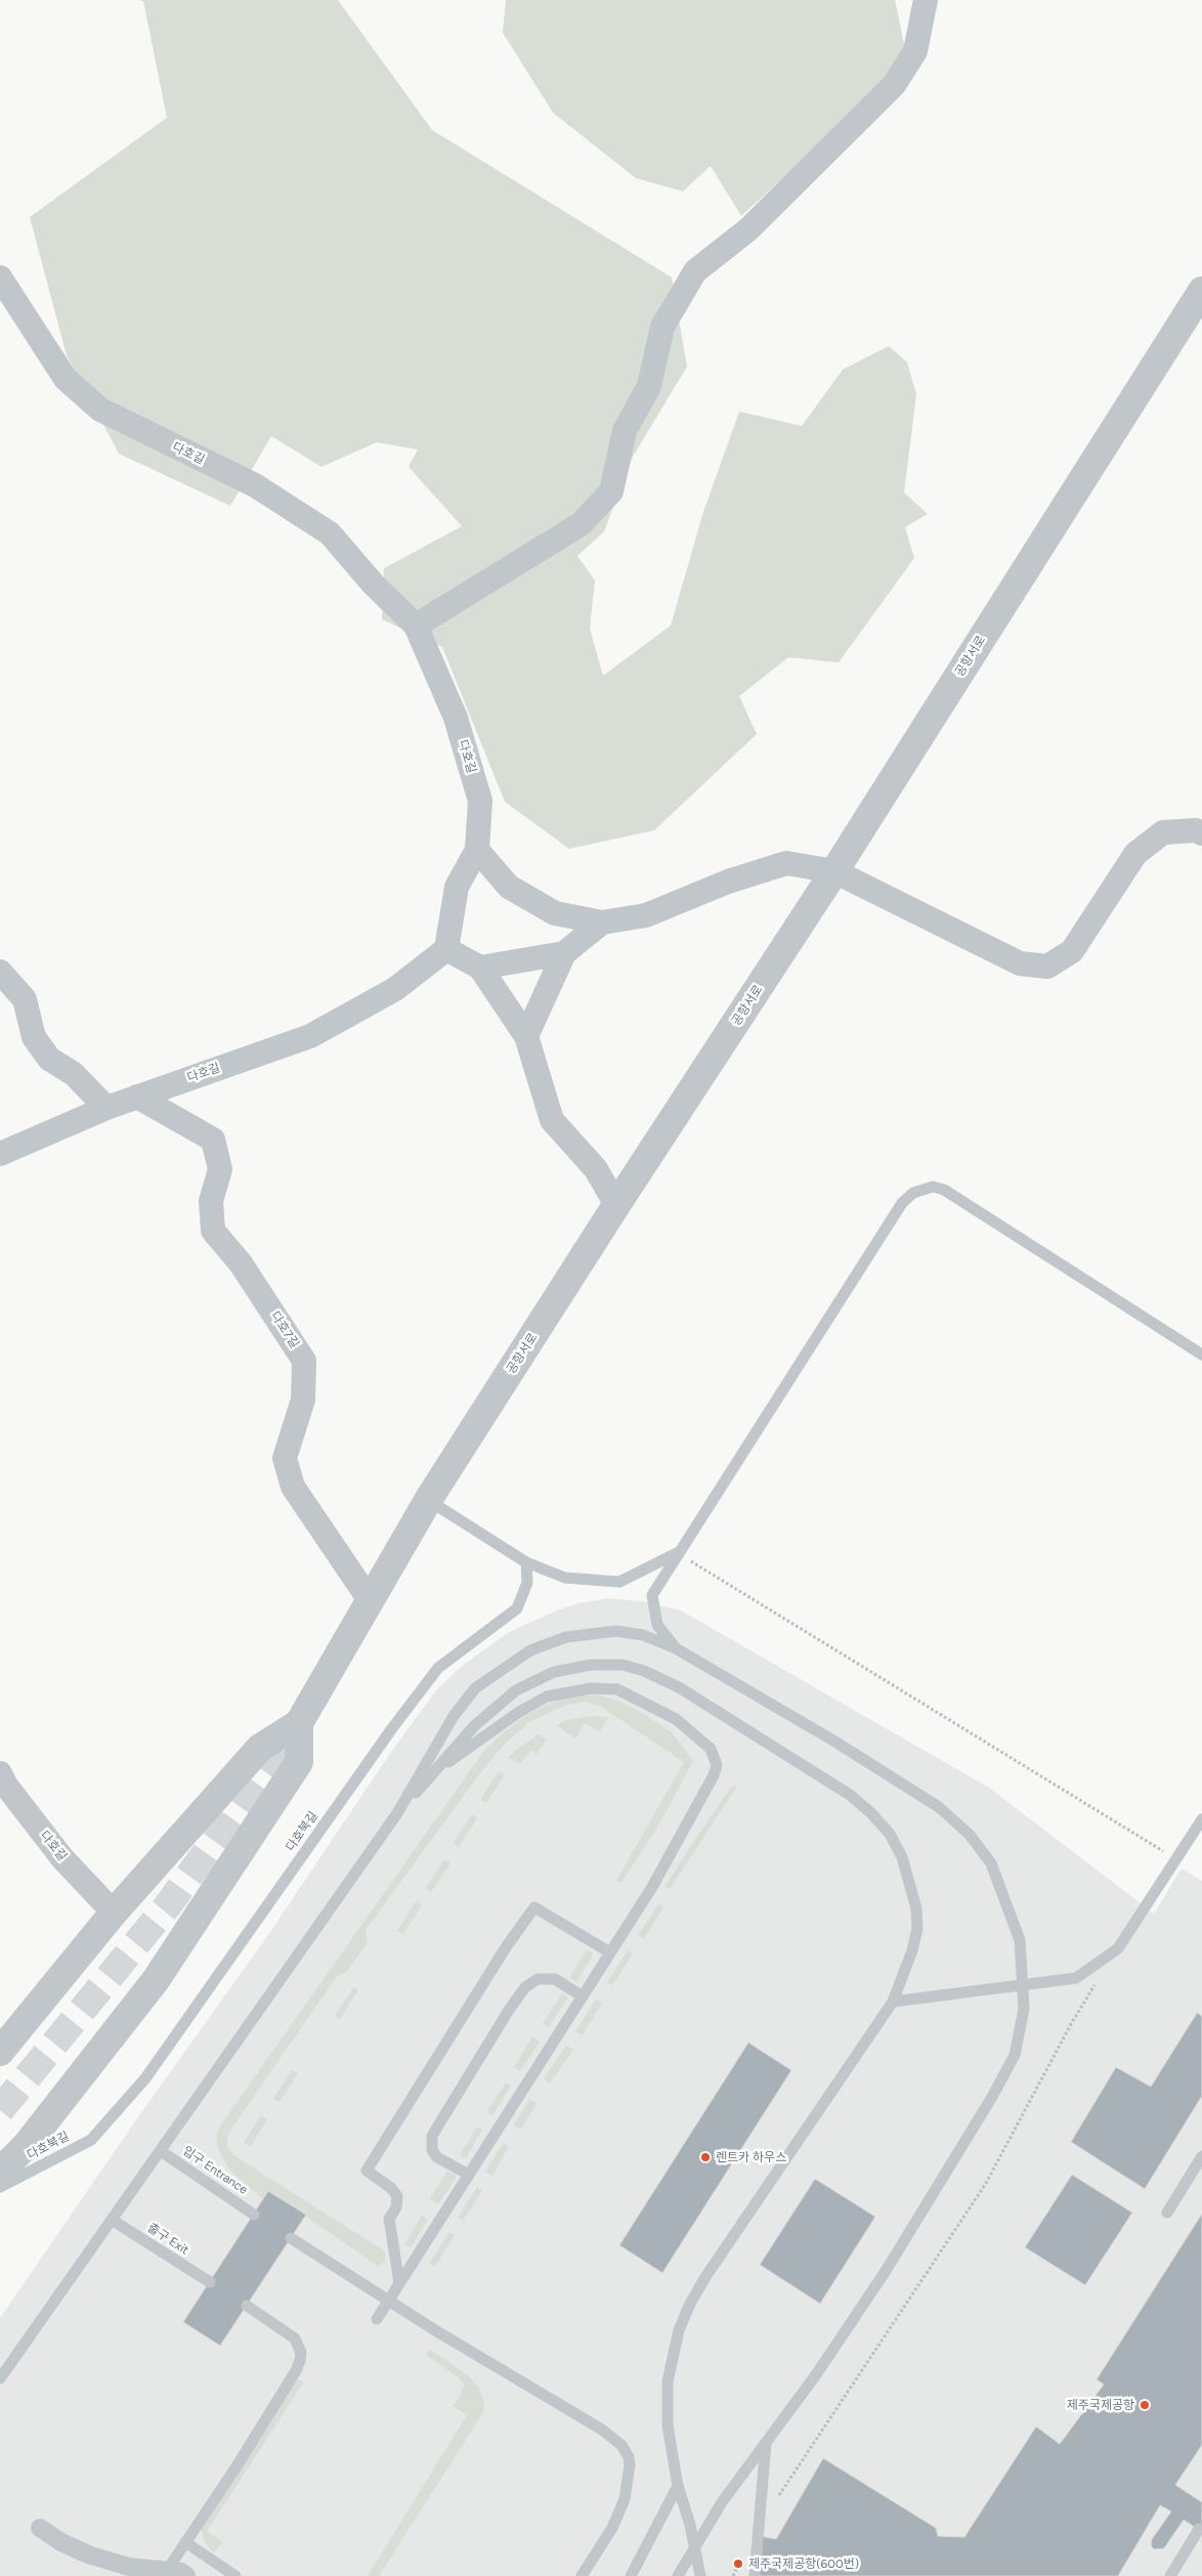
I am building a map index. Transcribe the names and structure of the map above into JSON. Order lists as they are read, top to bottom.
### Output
{
  "streets": {
    "street": ["다호길", "공항서로", "다호7길"],
    "lane": ["다호북길", "입구 Entrance", "출구 Exit"]
  },
  "crossings": [
    ["다호길", "다호7길"],
    ["공항서로", "다호7길"]
  ],
  "places": ["렌트카 하우스", "제주국제공항", "제주국제공항(600번)"]
}
